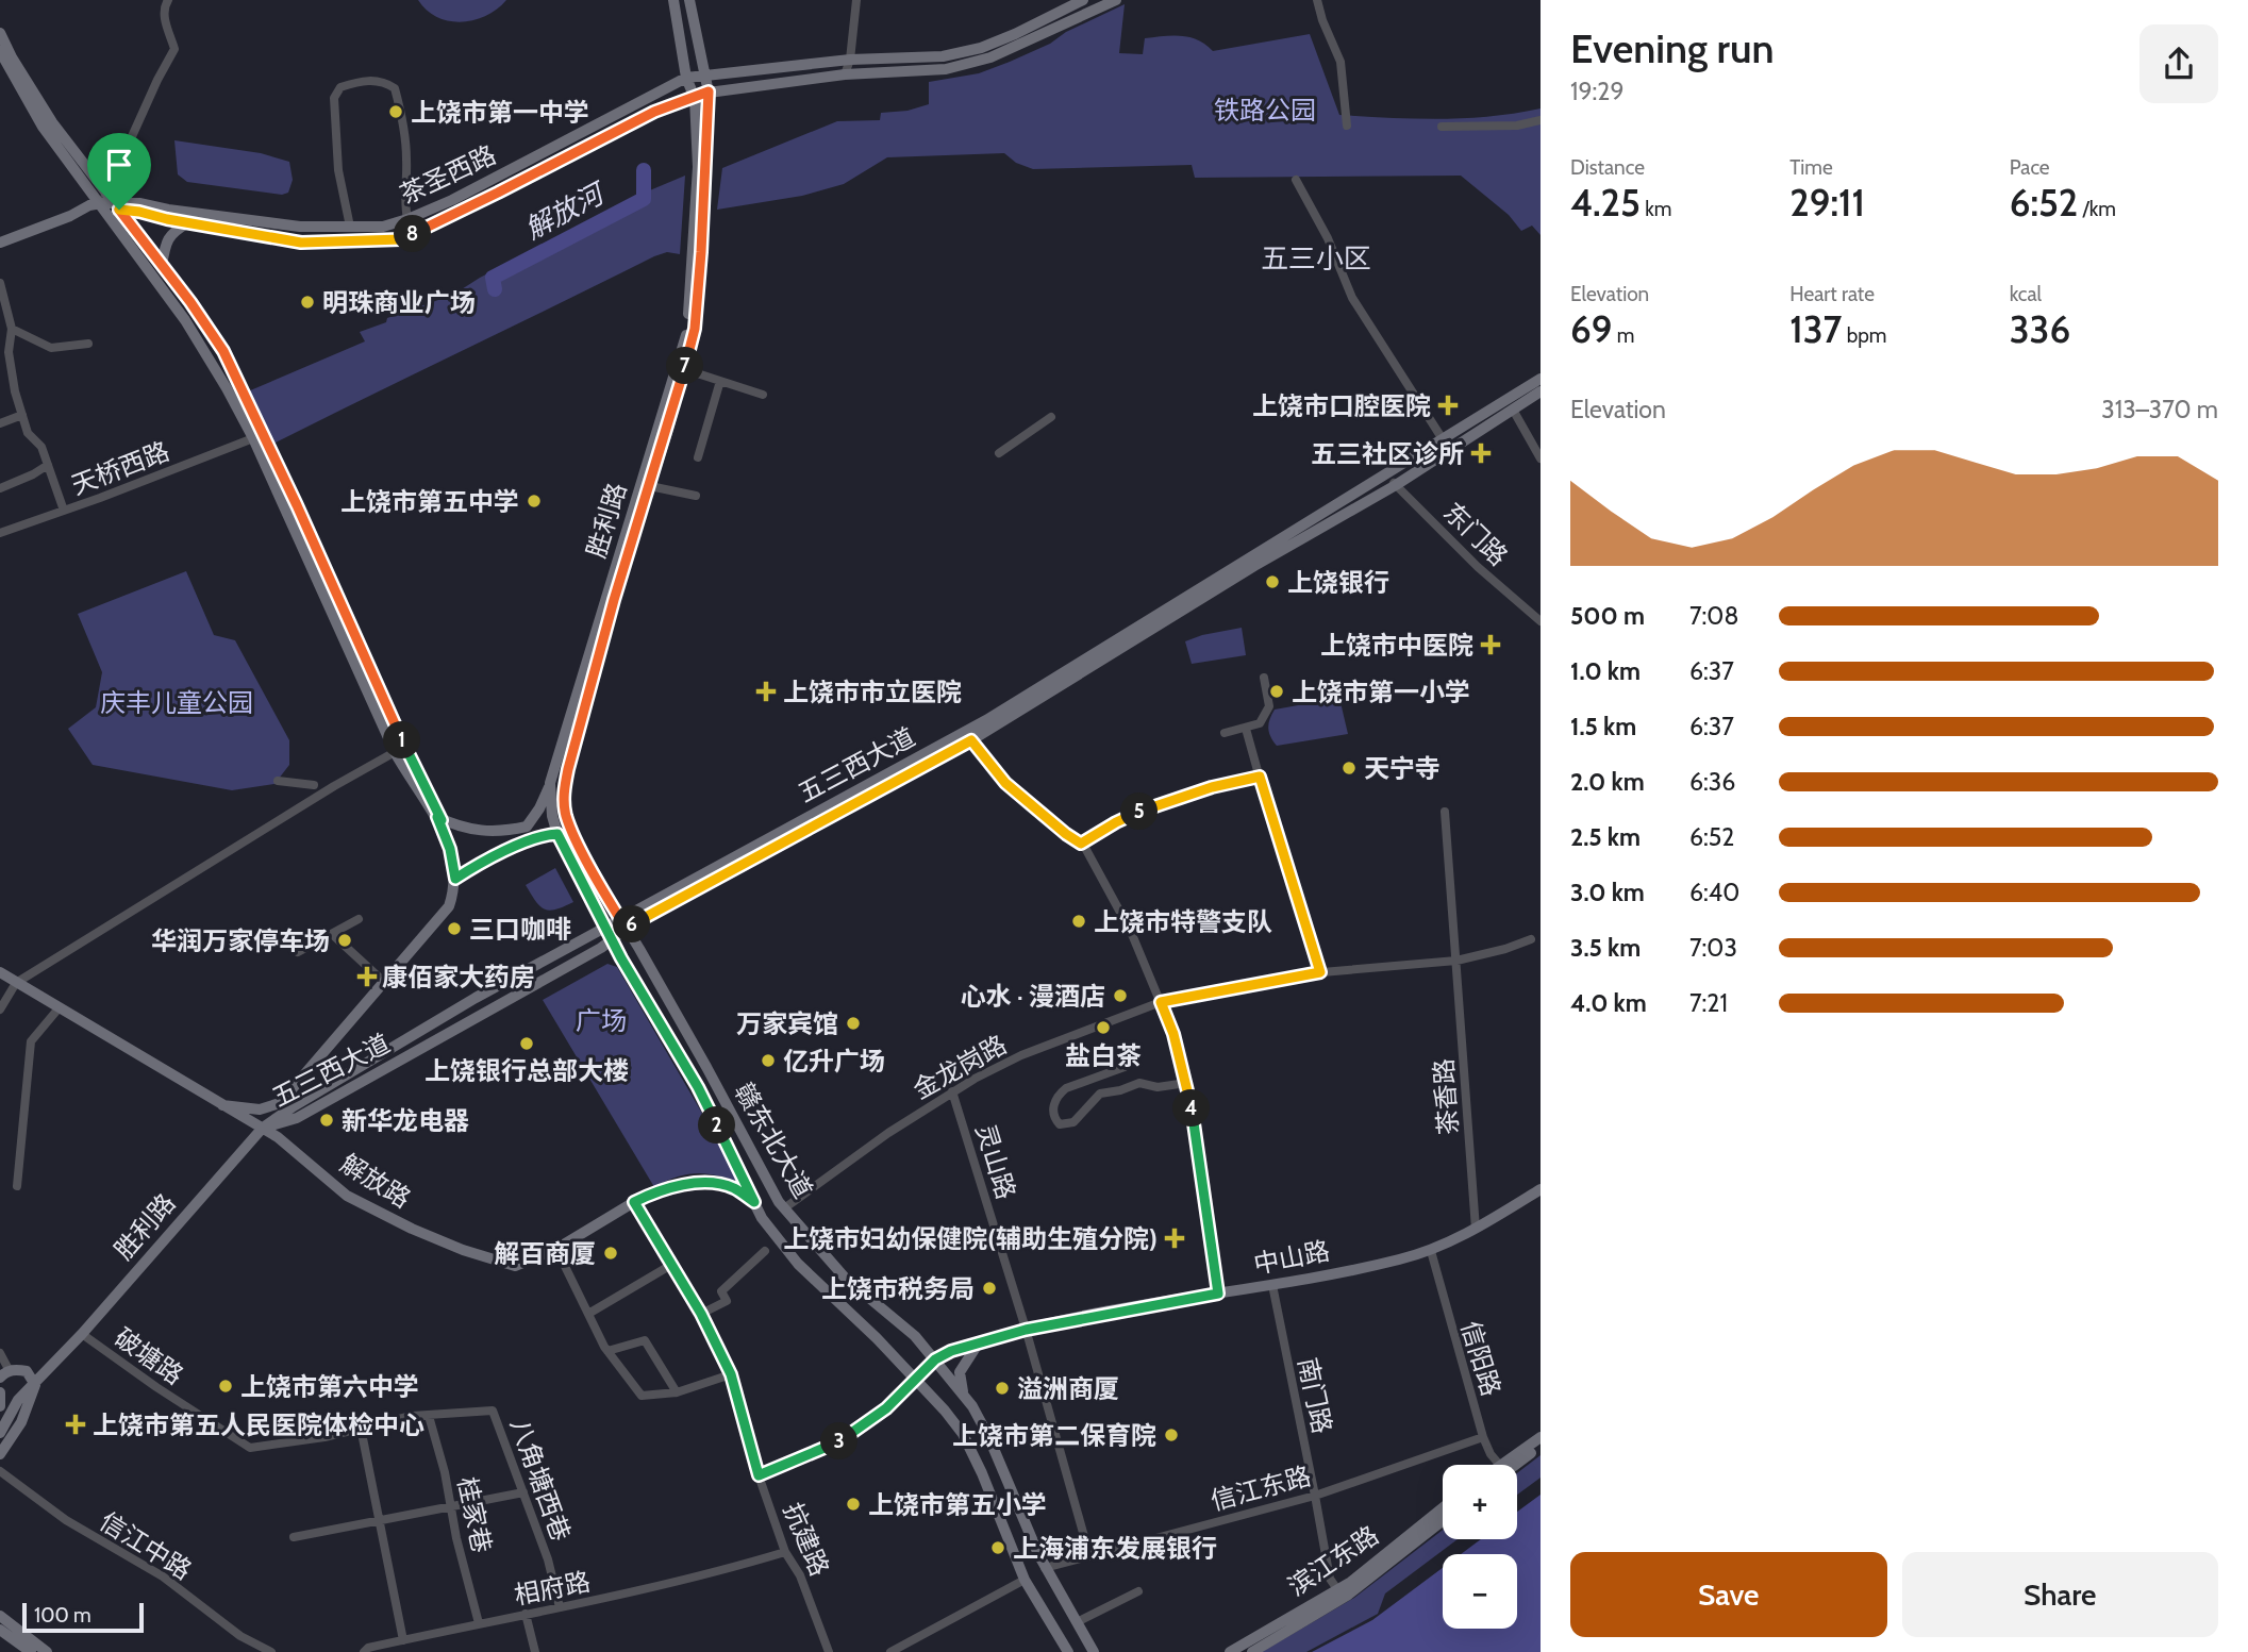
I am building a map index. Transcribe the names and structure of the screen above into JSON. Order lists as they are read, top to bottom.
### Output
{
  "streets": {
    "main road": [
      "茶圣西路",
      "胜利路",
      "五三西大道",
      "赣东北大道",
      "解放路",
      "中山路",
      "滨江东路"
    ],
    "street": [
      "天桥西路",
      "东门路",
      "金龙岗路",
      "茶香路",
      "灵山路",
      "破塘路",
      "信阳路",
      "南门路",
      "八角塘西巷",
      "信江东路",
      "桂家巷",
      "抗建路",
      "信江中路",
      "相府路"
    ]
  },
  "crossings": [
    ["茶圣西路", "胜利路"],
    ["胜利路", "五三西大道"],
    ["胜利路", "赣东北大道"],
    ["胜利路", "解放路"],
    ["胜利路", "中山路"],
    ["胜利路", "破塘路"],
    ["东门路", "五三西大道"],
    ["五三西大道", "赣东北大道"],
    ["五三西大道", "解放路"],
    ["金龙岗路", "茶香路"],
    ["金龙岗路", "赣东北大道"],
    ["金龙岗路", "灵山路"],
    ["茶香路", "中山路"],
    ["赣东北大道", "中山路"],
    ["赣东北大道", "信江东路"],
    ["灵山路", "中山路"],
    ["灵山路", "信江东路"],
    ["解放路", "抗建路"],
    ["中山路", "信阳路"],
    ["中山路", "南门路"],
    ["破塘路", "八角塘西巷"],
    ["破塘路", "桂家巷"],
    ["信阳路", "信江东路"],
    ["南门路", "信江东路"],
    ["南门路", "滨江东路"],
    ["八角塘西巷", "相府路"],
    ["桂家巷", "相府路"],
    ["抗建路", "相府路"]
  ],
  "districts": ["五三小区"],
  "water": ["解放河"],
  "parks": ["铁路公园", "庆丰儿童公园", "广场"],
  "places": {
    "other": [
      "上饶市第一中学",
      "明珠商业广场",
      "上饶市第五中学",
      "上饶银行",
      "上饶市第一小学",
      "天宁寺",
      "上饶市特警支队",
      "三口咖啡",
      "华润万家停车场",
      "心水 · 漫酒店",
      "万家宾馆",
      "盐白茶",
      "上饶银行总部大楼",
      "亿升广场",
      "新华龙电器",
      "解百商厦",
      "上饶市税务局",
      "上饶市第六中学",
      "溢洲商厦",
      "上饶市第二保育院",
      "上饶市第五小学",
      "上海浦东发展银行"
    ],
    "health": [
      "上饶市口腔医院",
      "五三社区诊所",
      "上饶市中医院",
      "上饶市市立医院",
      "康佰家大药房",
      "上饶市妇幼保健院(辅助生殖分院)",
      "上饶市第五人民医院体检中心"
    ]
  },
  "scale_bar": "100 m",
  "page": {
    "heading": ["Evening run", "19:29"],
    "stats": [
      ["Distance", "4.25 km"],
      ["Time", "29:11"],
      ["Pace", "6:52 /km"],
      ["Elevation", "69 m"],
      ["Heart rate", "137 bpm"],
      ["kcal", "336"]
    ],
    "pins": [
      "8",
      "7",
      "1",
      "5",
      "6",
      "4",
      "2",
      "3"
    ],
    "chart": ["Elevation", "313–370 m"],
    "list": [
      {
        "name": "500 m",
        "note": "7:08"
      },
      {
        "name": "1.0 km",
        "note": "6:37"
      },
      {
        "name": "1.5 km",
        "note": "6:37"
      },
      {
        "name": "2.0 km",
        "note": "6:36"
      },
      {
        "name": "2.5 km",
        "note": "6:52"
      },
      {
        "name": "3.0 km",
        "note": "6:40"
      },
      {
        "name": "3.5 km",
        "note": "7:03"
      },
      {
        "name": "4.0 km",
        "note": "7:21"
      }
    ],
    "map_buttons": ["+", "−"],
    "buttons": ["Save", "Share"],
    "scale": "100 m"
  }
}
